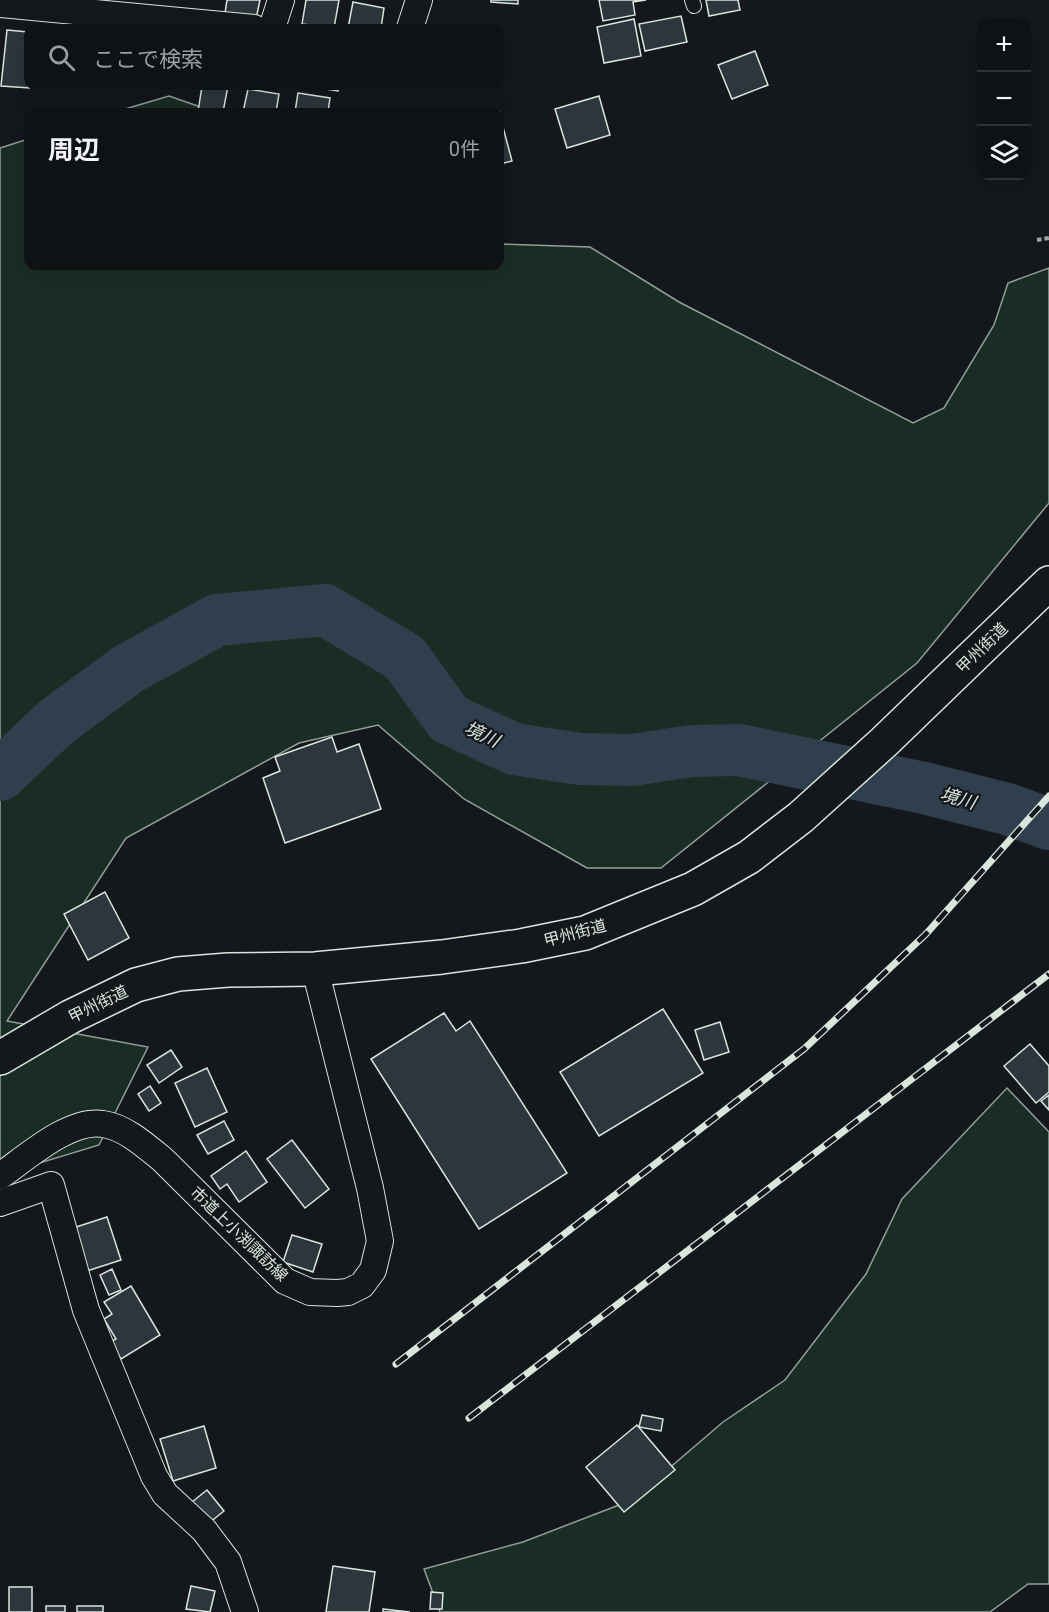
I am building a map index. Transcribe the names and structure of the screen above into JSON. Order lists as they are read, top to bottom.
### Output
{
  "streets": {
    "highway": ["甲州街道"],
    "street": ["市道上小渕諏訪線"]
  },
  "crossings": [
    ["甲州街道", "市道上小渕諏訪線"]
  ],
  "water": ["境川"],
  "page": {
    "map_buttons": ["+", "−"],
    "search": "ここで検索",
    "heading": ["周辺", "0件"]
  }
}
